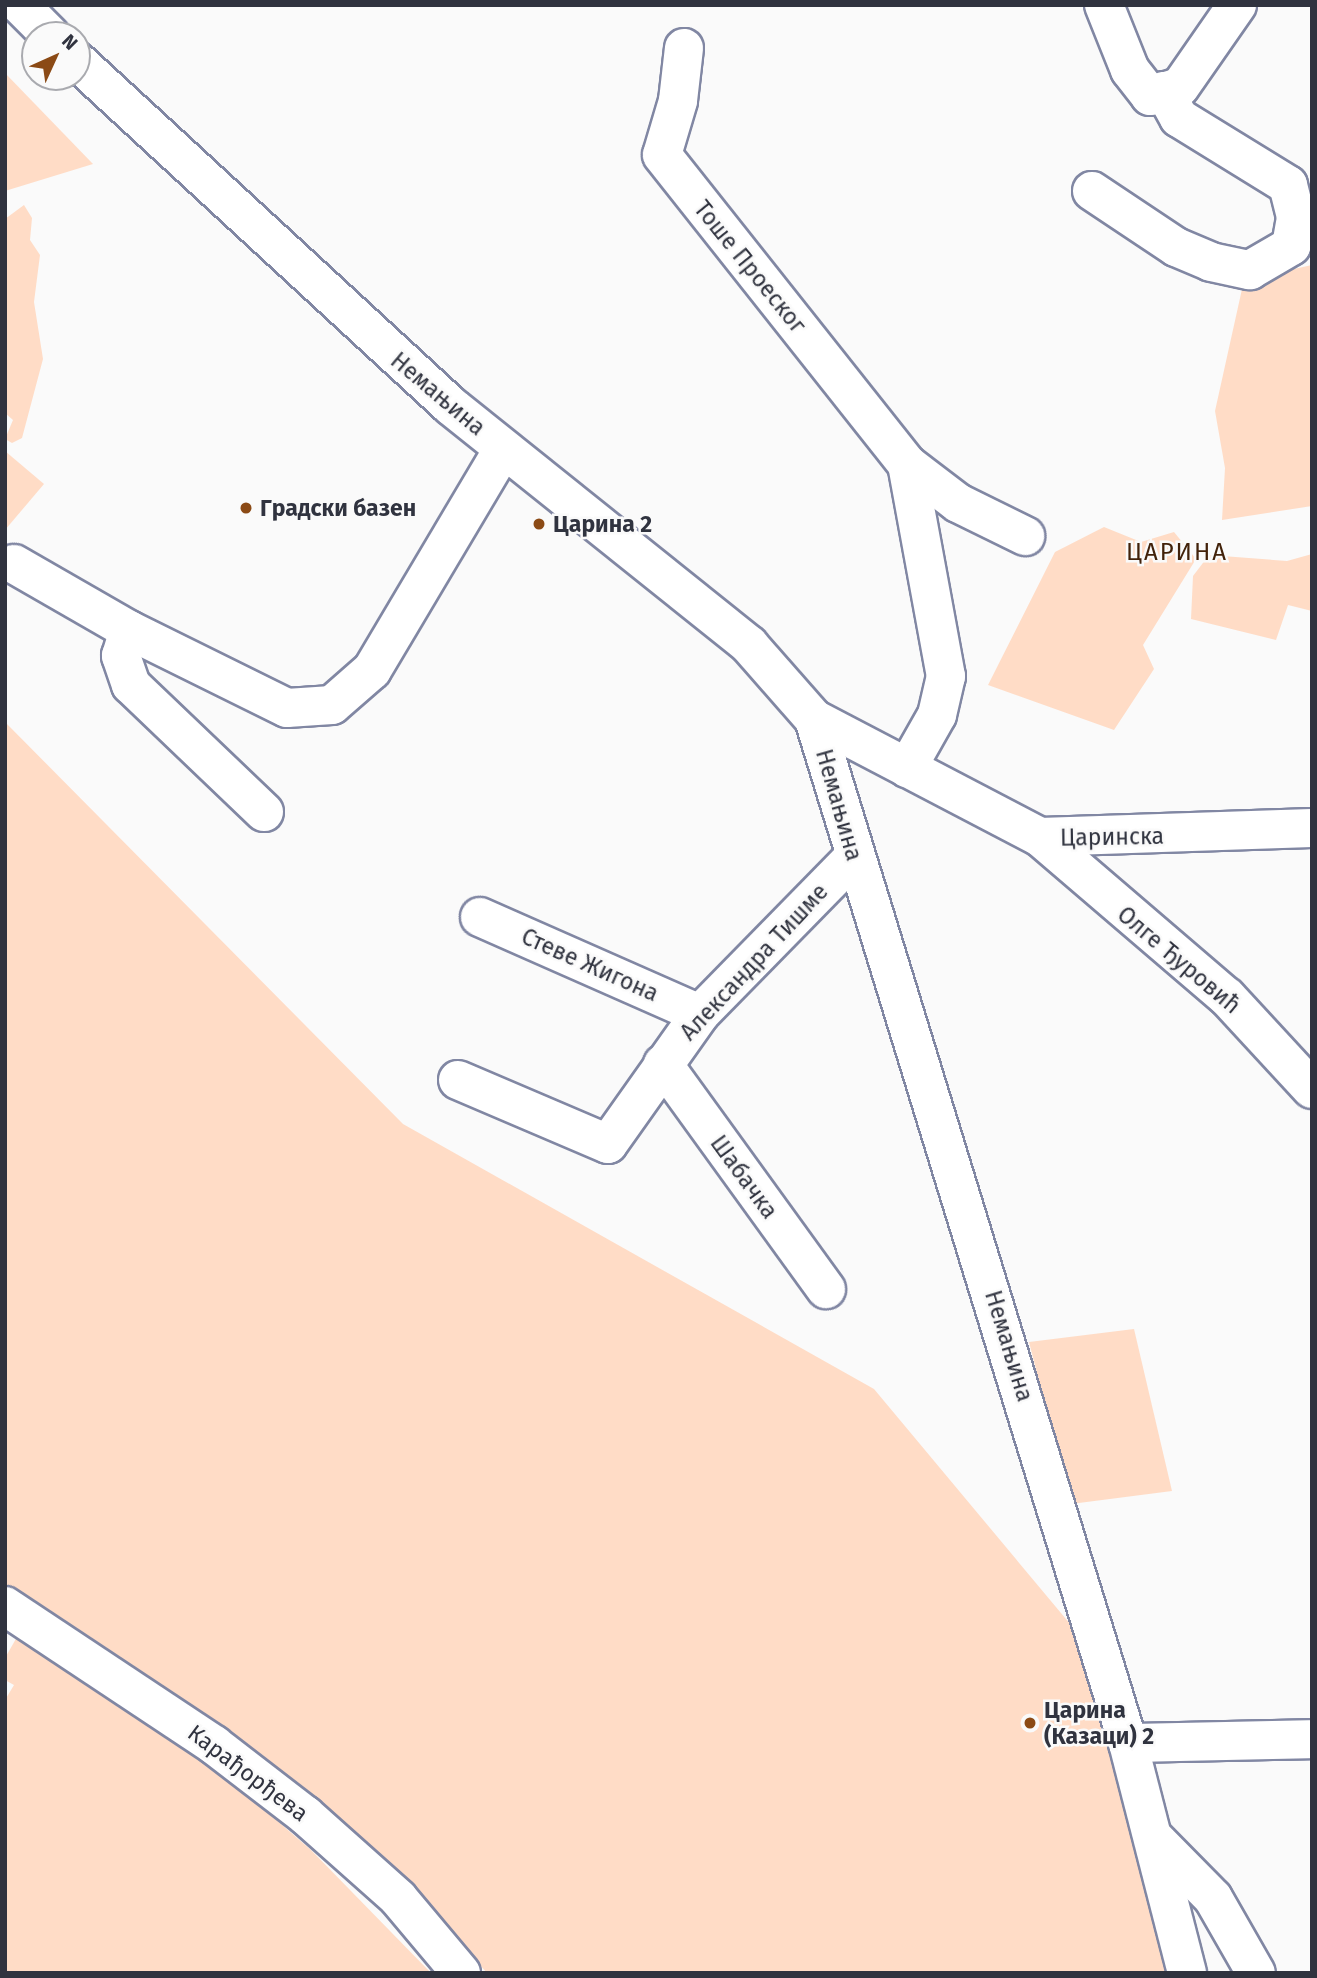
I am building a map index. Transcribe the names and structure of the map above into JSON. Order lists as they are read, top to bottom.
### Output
{
  "streets": {
    "street": [
      "Тоше Проеског",
      "Немањина",
      "Царинска",
      "Олге Ђуровић",
      "Александра Тишме",
      "Стеве Жигона",
      "Шабачка",
      "Карађорђева"
    ]
  },
  "crossings": [
    ["Тоше Проеског", "Царинска"],
    ["Немањина", "Царинска"],
    ["Немањина", "Александра Тишме"],
    ["Царинска", "Олге Ђуровић"],
    ["Александра Тишме", "Стеве Жигона"],
    ["Александра Тишме", "Шабачка"]
  ],
  "districts": ["ЦАРИНА"],
  "places": ["Градски базен", "Царина 2", "Царина (Казаци) 2"],
  "north": "top right"
}
